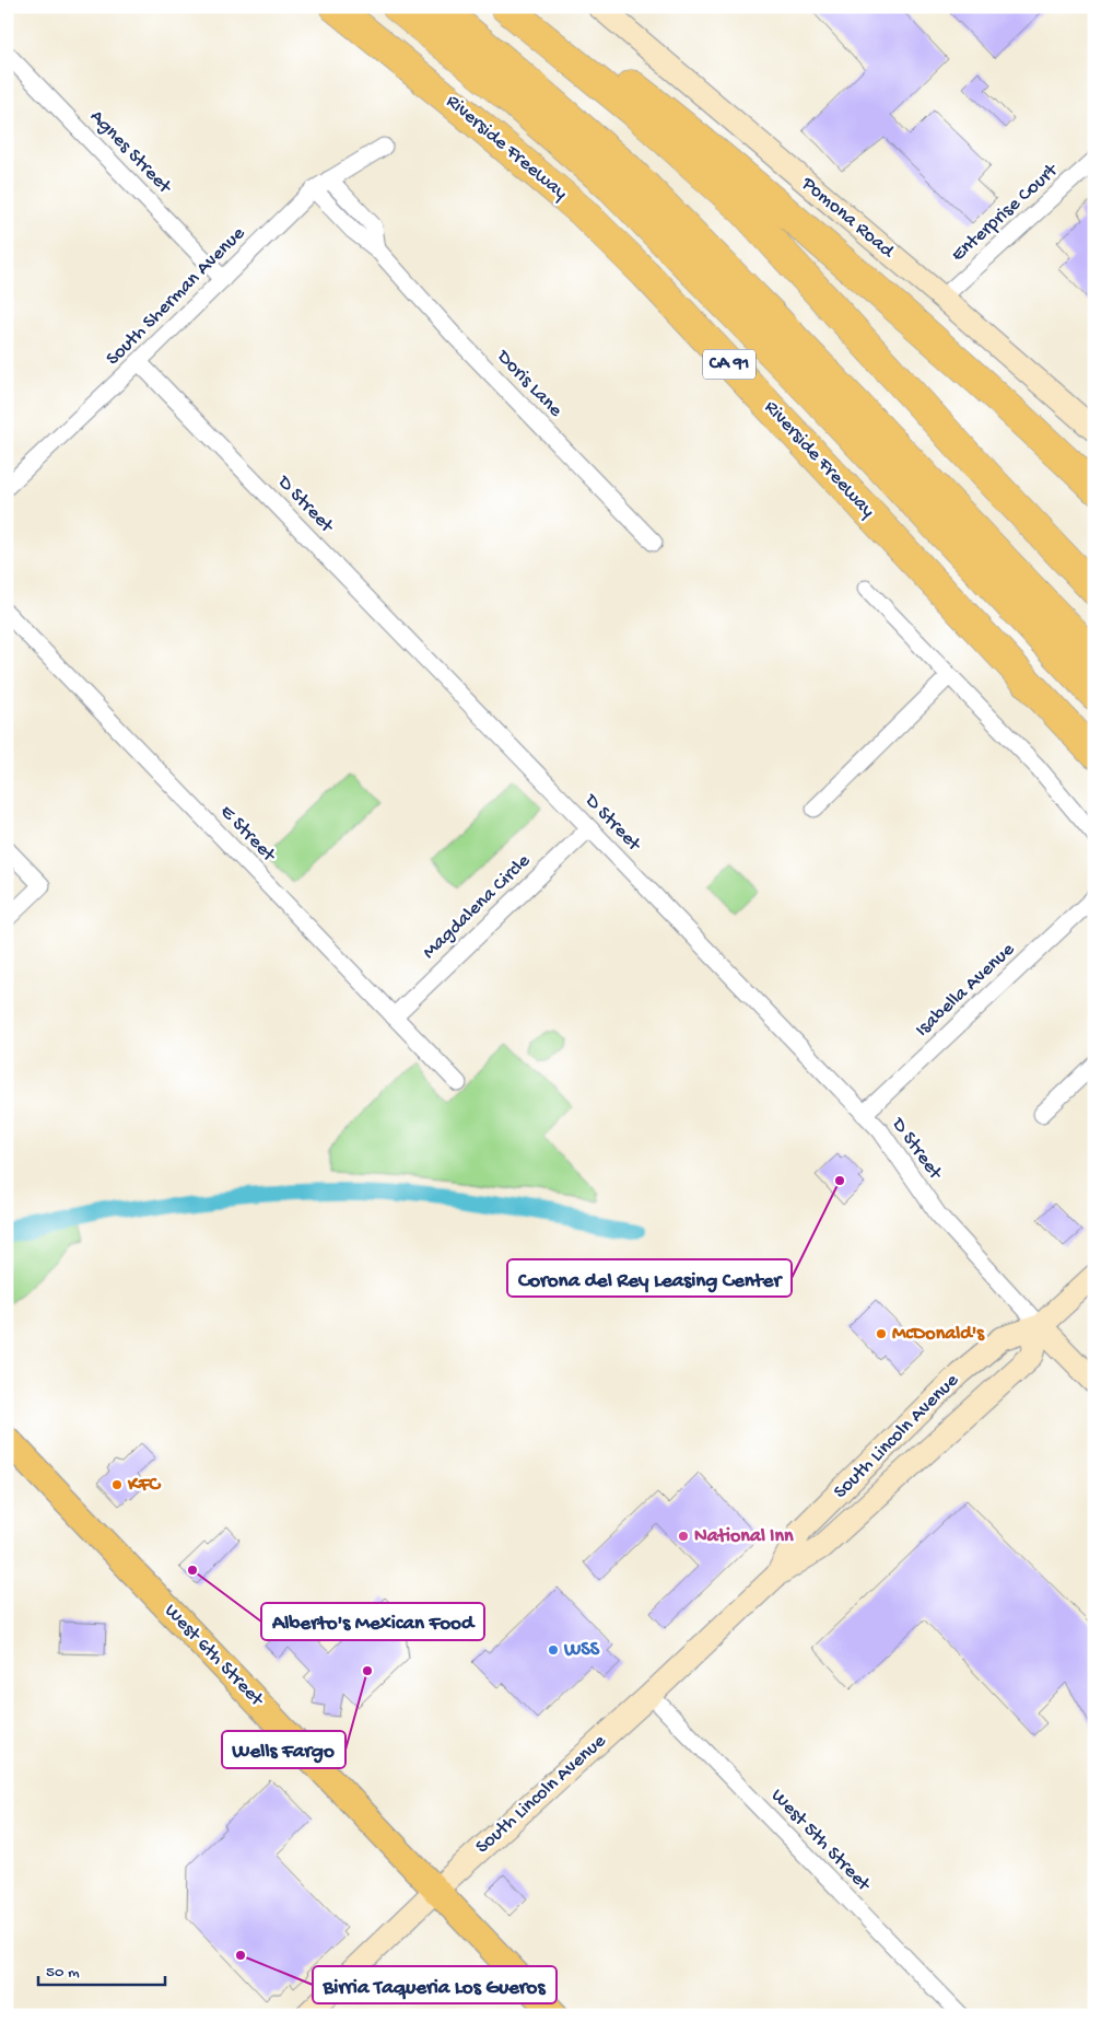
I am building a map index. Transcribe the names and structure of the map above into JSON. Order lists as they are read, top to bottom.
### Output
{
  "streets": {
    "highway": ["Riverside Freeway", "CA 91"],
    "main road": ["Pomona Road", "South Lincoln Avenue", "West 6th Street"],
    "street": [
      "Agnes Street",
      "Enterprise Court",
      "South Sherman Avenue",
      "Doris Lane",
      "D Street",
      "E Street",
      "Magdalena Circle",
      "Isabella Avenue",
      "West 5th Street"
    ]
  },
  "crossings": [
    ["Agnes Street", "South Sherman Avenue"],
    ["Enterprise Court", "Pomona Road"],
    ["South Sherman Avenue", "Doris Lane"],
    ["South Sherman Avenue", "D Street"],
    ["D Street", "Magdalena Circle"],
    ["D Street", "Isabella Avenue"],
    ["D Street", "South Lincoln Avenue"],
    ["E Street", "Magdalena Circle"],
    ["South Lincoln Avenue", "West 6th Street"],
    ["South Lincoln Avenue", "West 5th Street"]
  ],
  "places": [
    "Corona del Rey Leasing Center",
    "McDonald's",
    "KFC",
    "National Inn",
    "Alberto's Mexican Food",
    "WSS",
    "Wells Fargo",
    "Birria Taqueria Los Gueros"
  ],
  "scale_bar": "50 m"
}
